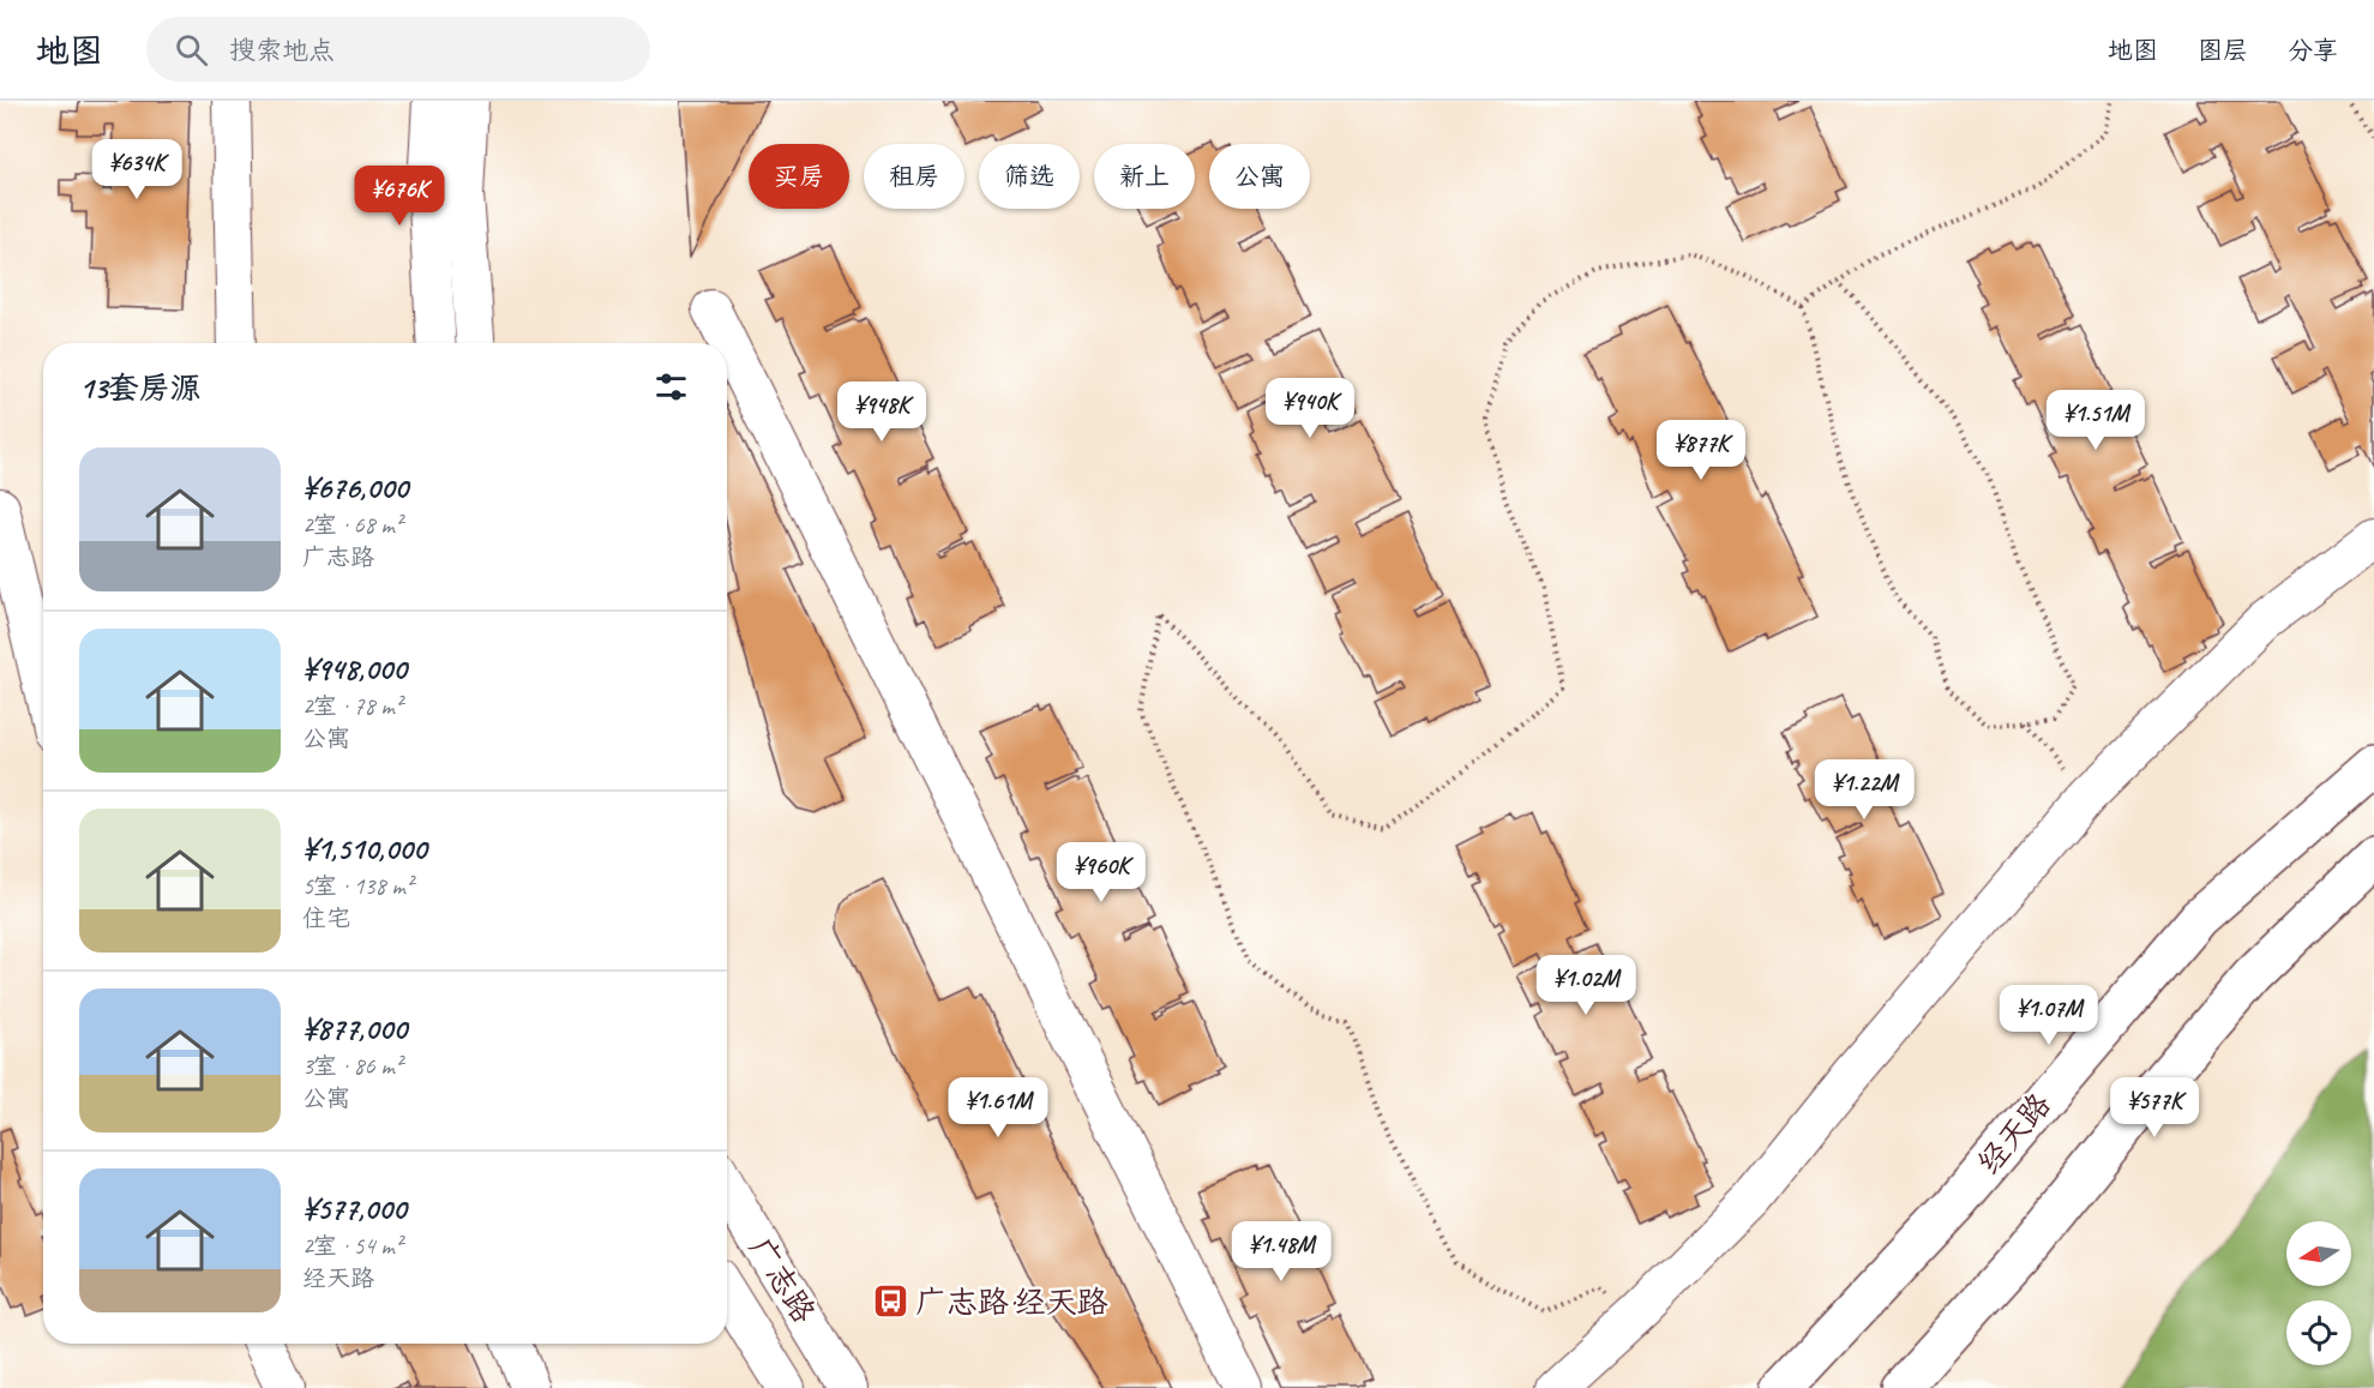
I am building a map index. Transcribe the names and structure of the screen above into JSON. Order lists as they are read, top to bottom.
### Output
{
  "streets": {
    "main road": ["经天路"],
    "street": ["广志路"]
  },
  "places": {
    "bus stop": ["广志路·经天路"]
  },
  "north": "left",
  "page": {
    "header": "地图",
    "search": "搜索地点",
    "nav": ["地图", "图层", "分享"],
    "price": [
      "¥634K",
      "¥676K",
      "¥940K",
      "¥948K",
      "¥1.51M",
      "¥877K",
      "¥1.22M",
      "¥960K",
      "¥1.02M",
      "¥1.07M",
      "¥1.61M",
      "¥577K",
      "¥1.48M"
    ],
    "chip": [
      "买房",
      "租房",
      "筛选",
      "新上",
      "公寓"
    ],
    "heading": "13套房源",
    "list": [
      {
        "name": "¥676,000",
        "note": "2室 · 68 m² · 广志路"
      },
      {
        "name": "¥948,000",
        "note": "2室 · 78 m² · 公寓"
      },
      {
        "name": "¥1,510,000",
        "note": "5室 · 138 m² · 住宅"
      },
      {
        "name": "¥877,000",
        "note": "3室 · 86 m² · 公寓"
      },
      {
        "name": "¥577,000",
        "note": "2室 · 54 m² · 经天路"
      }
    ]
  }
}
